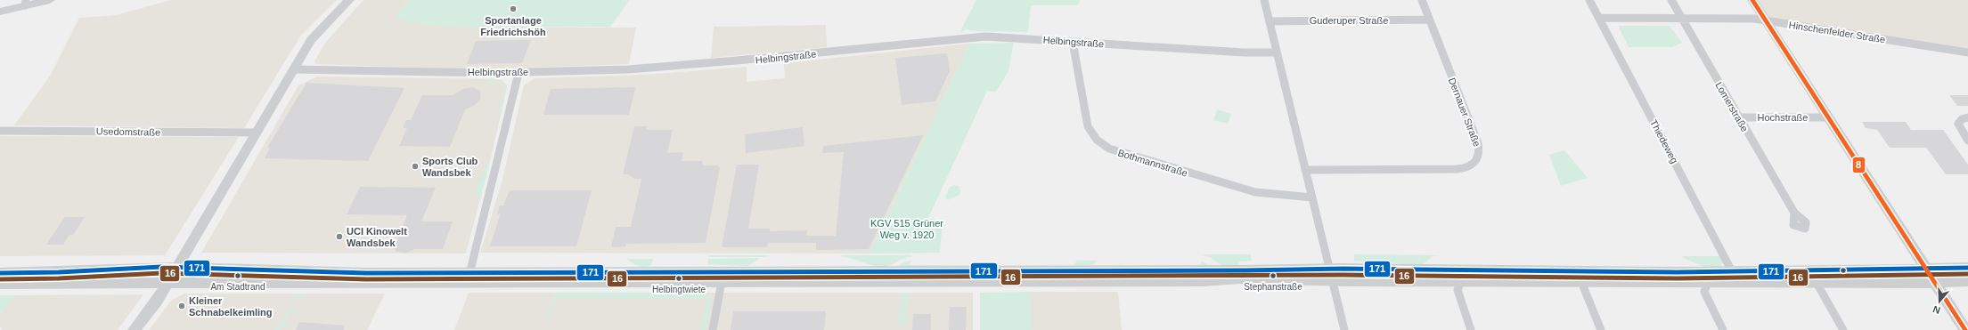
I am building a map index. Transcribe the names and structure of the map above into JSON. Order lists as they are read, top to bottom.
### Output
{
  "streets": {
    "street": [
      "Guderuper Straße",
      "Hinschenfelder Straße",
      "Helbingstraße",
      "Lomerstraße",
      "Dernauer Straße",
      "Hochstraße",
      "Usedomstraße",
      "Thiedeweg",
      "Bothmannstraße"
    ]
  },
  "crossings": [
    ["Guderuper Straße", "Dernauer Straße"],
    ["Hinschenfelder Straße", "Lomerstraße"],
    ["Hinschenfelder Straße", "Thiedeweg"],
    ["Helbingstraße", "Bothmannstraße"],
    ["Lomerstraße", "Hochstraße"]
  ],
  "parks": ["KGV 515 Grüner Weg v. 1920"],
  "places": [
    "Sportanlage Friedrichshöh",
    "Sports Club Wandsbek",
    "UCI Kinowelt Wandsbek",
    "Am Stadtrand",
    "Stephanstraße",
    "Helbingtwiete",
    "Kleiner Schnabelkeimling"
  ],
  "lines": ["transit line 8", "transit line 171", "transit line 16"],
  "north": "bottom"
}
